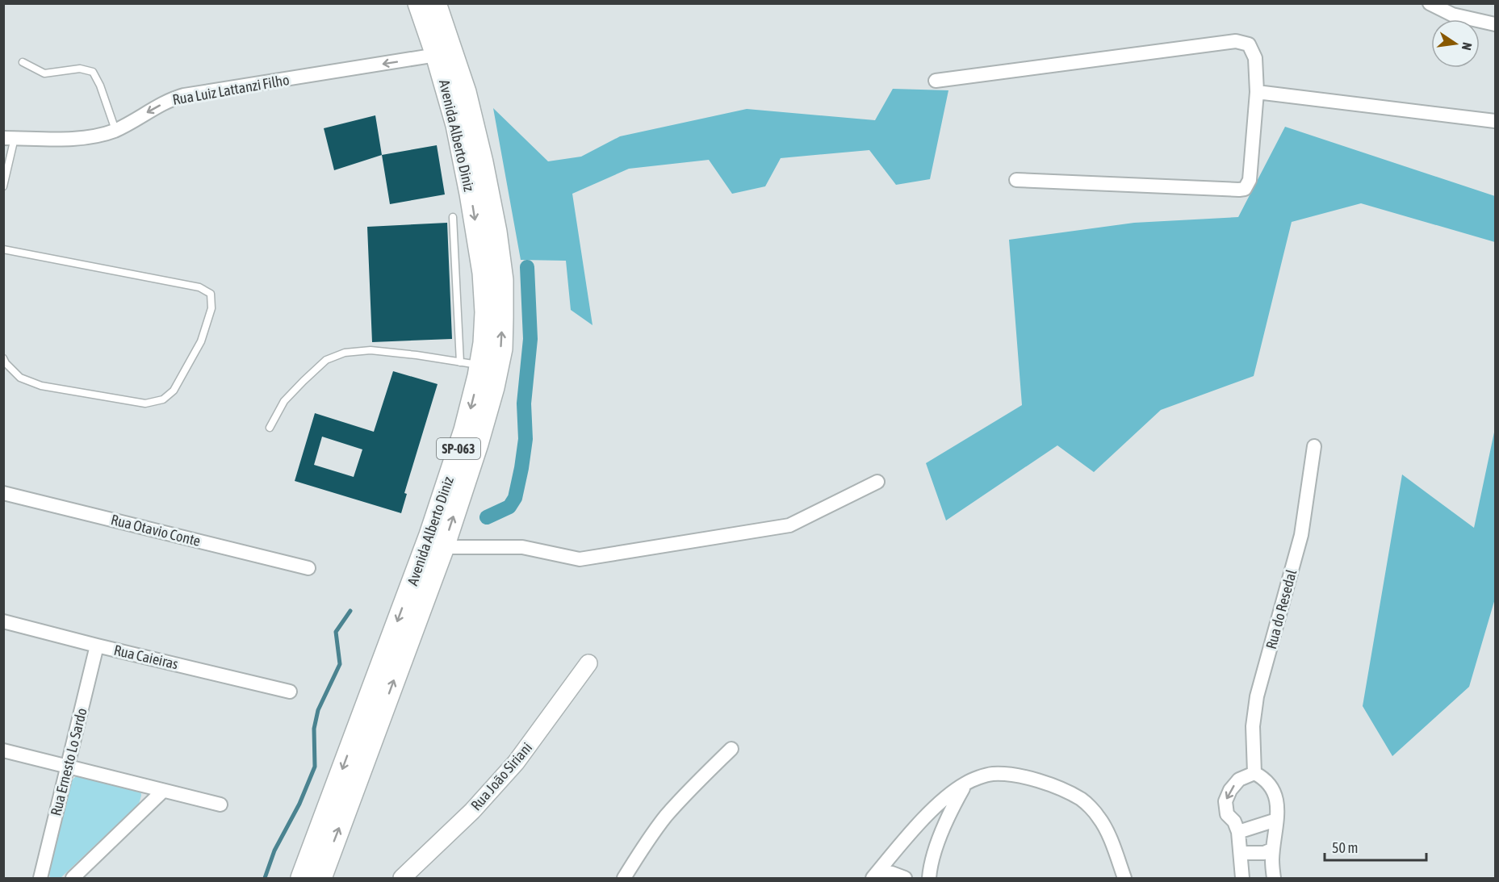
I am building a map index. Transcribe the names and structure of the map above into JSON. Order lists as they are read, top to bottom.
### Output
{
  "streets": {
    "main road": ["Avenida Alberto Diniz", "SP-063"],
    "street": [
      "Rua Luiz Lattanzi Filho",
      "Rua Otavio Conte",
      "Rua do Resedal",
      "Rua Caieiras",
      "Rua Ernesto Lo Sardo",
      "Rua João Siriani"
    ]
  },
  "crossings": [
    ["Rua Luiz Lattanzi Filho", "Avenida Alberto Diniz"],
    ["Rua Caieiras", "Rua Ernesto Lo Sardo"]
  ],
  "one_way": ["Rua Luiz Lattanzi Filho"],
  "scale_bar": "50 m",
  "north": "right"
}
